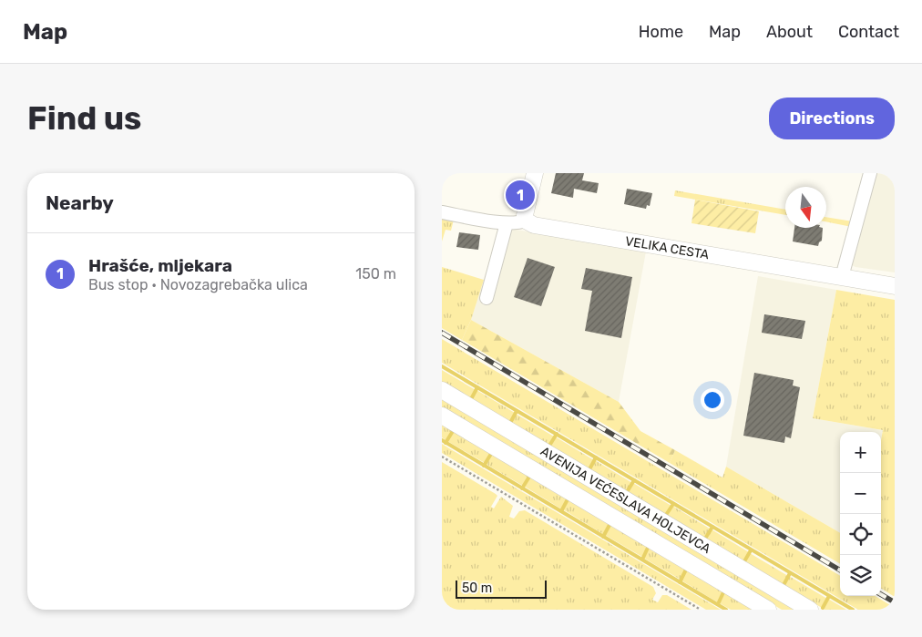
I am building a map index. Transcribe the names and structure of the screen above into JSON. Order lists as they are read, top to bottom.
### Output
{
  "streets": {
    "main road": ["VELIKA CESTA", "AVENIJA VEĆESLAVA HOLJEVCA"]
  },
  "scale_bar": "50 m",
  "north": "bottom",
  "page": {
    "header": "Map",
    "nav": [
      "Home",
      "Map",
      "About",
      "Contact"
    ],
    "buttons": "Directions",
    "title": "Find us",
    "heading": "Nearby",
    "pins": "1",
    "list": [
      {
        "mark": "1",
        "name": "Hrašće, mljekara",
        "note": "Bus stop · Novozagrebačka ulica",
        "value": "150 m"
      }
    ],
    "map_buttons": ["+", "−"],
    "scale": "50 m"
  }
}
